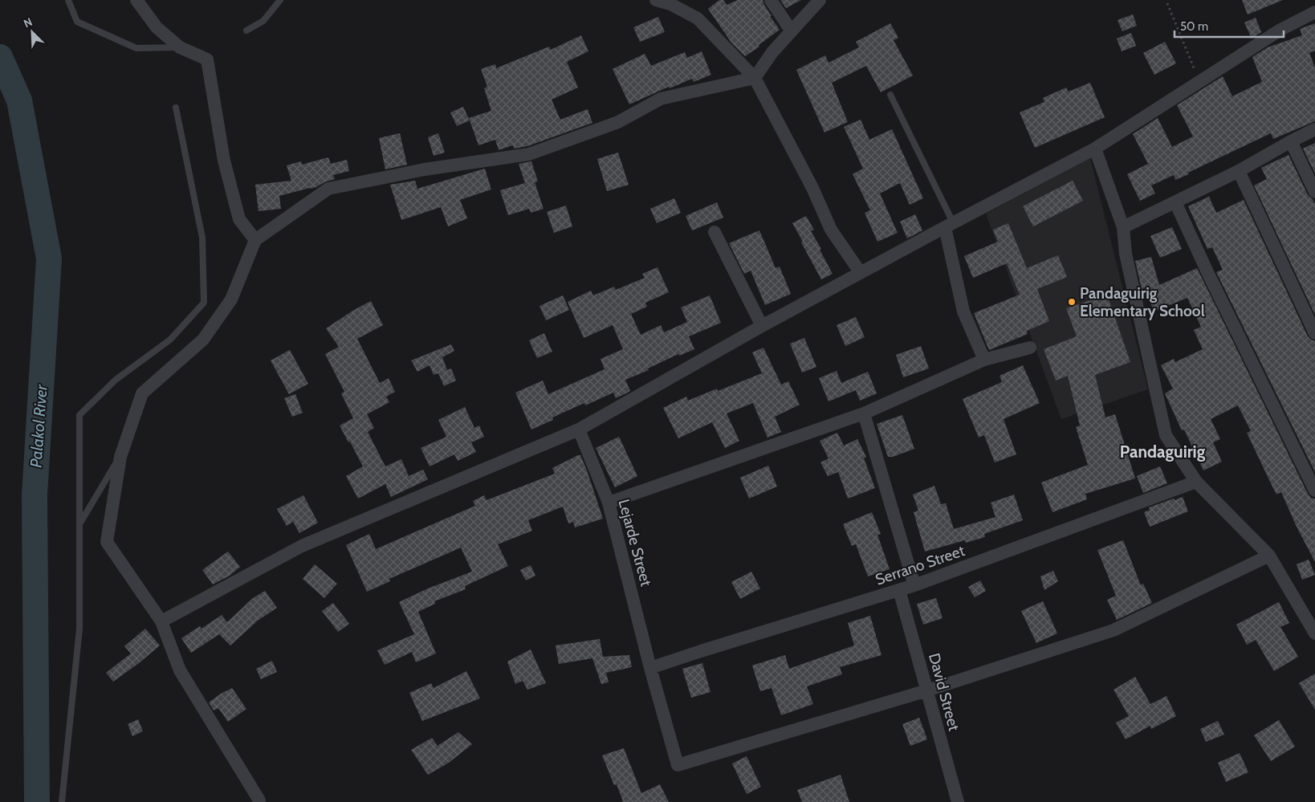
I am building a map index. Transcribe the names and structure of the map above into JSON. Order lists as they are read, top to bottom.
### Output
{
  "streets": {
    "street": ["Lejarde Street", "Serrano Street", "David Street"]
  },
  "crossings": [
    ["Lejarde Street", "Serrano Street"],
    ["Lejarde Street", "David Street"],
    ["Serrano Street", "David Street"]
  ],
  "districts": ["Pandaguirig"],
  "water": ["Palakol River"],
  "places": ["Pandaguirig Elementary School"],
  "scale_bar": "50 m",
  "north": "top left"
}
